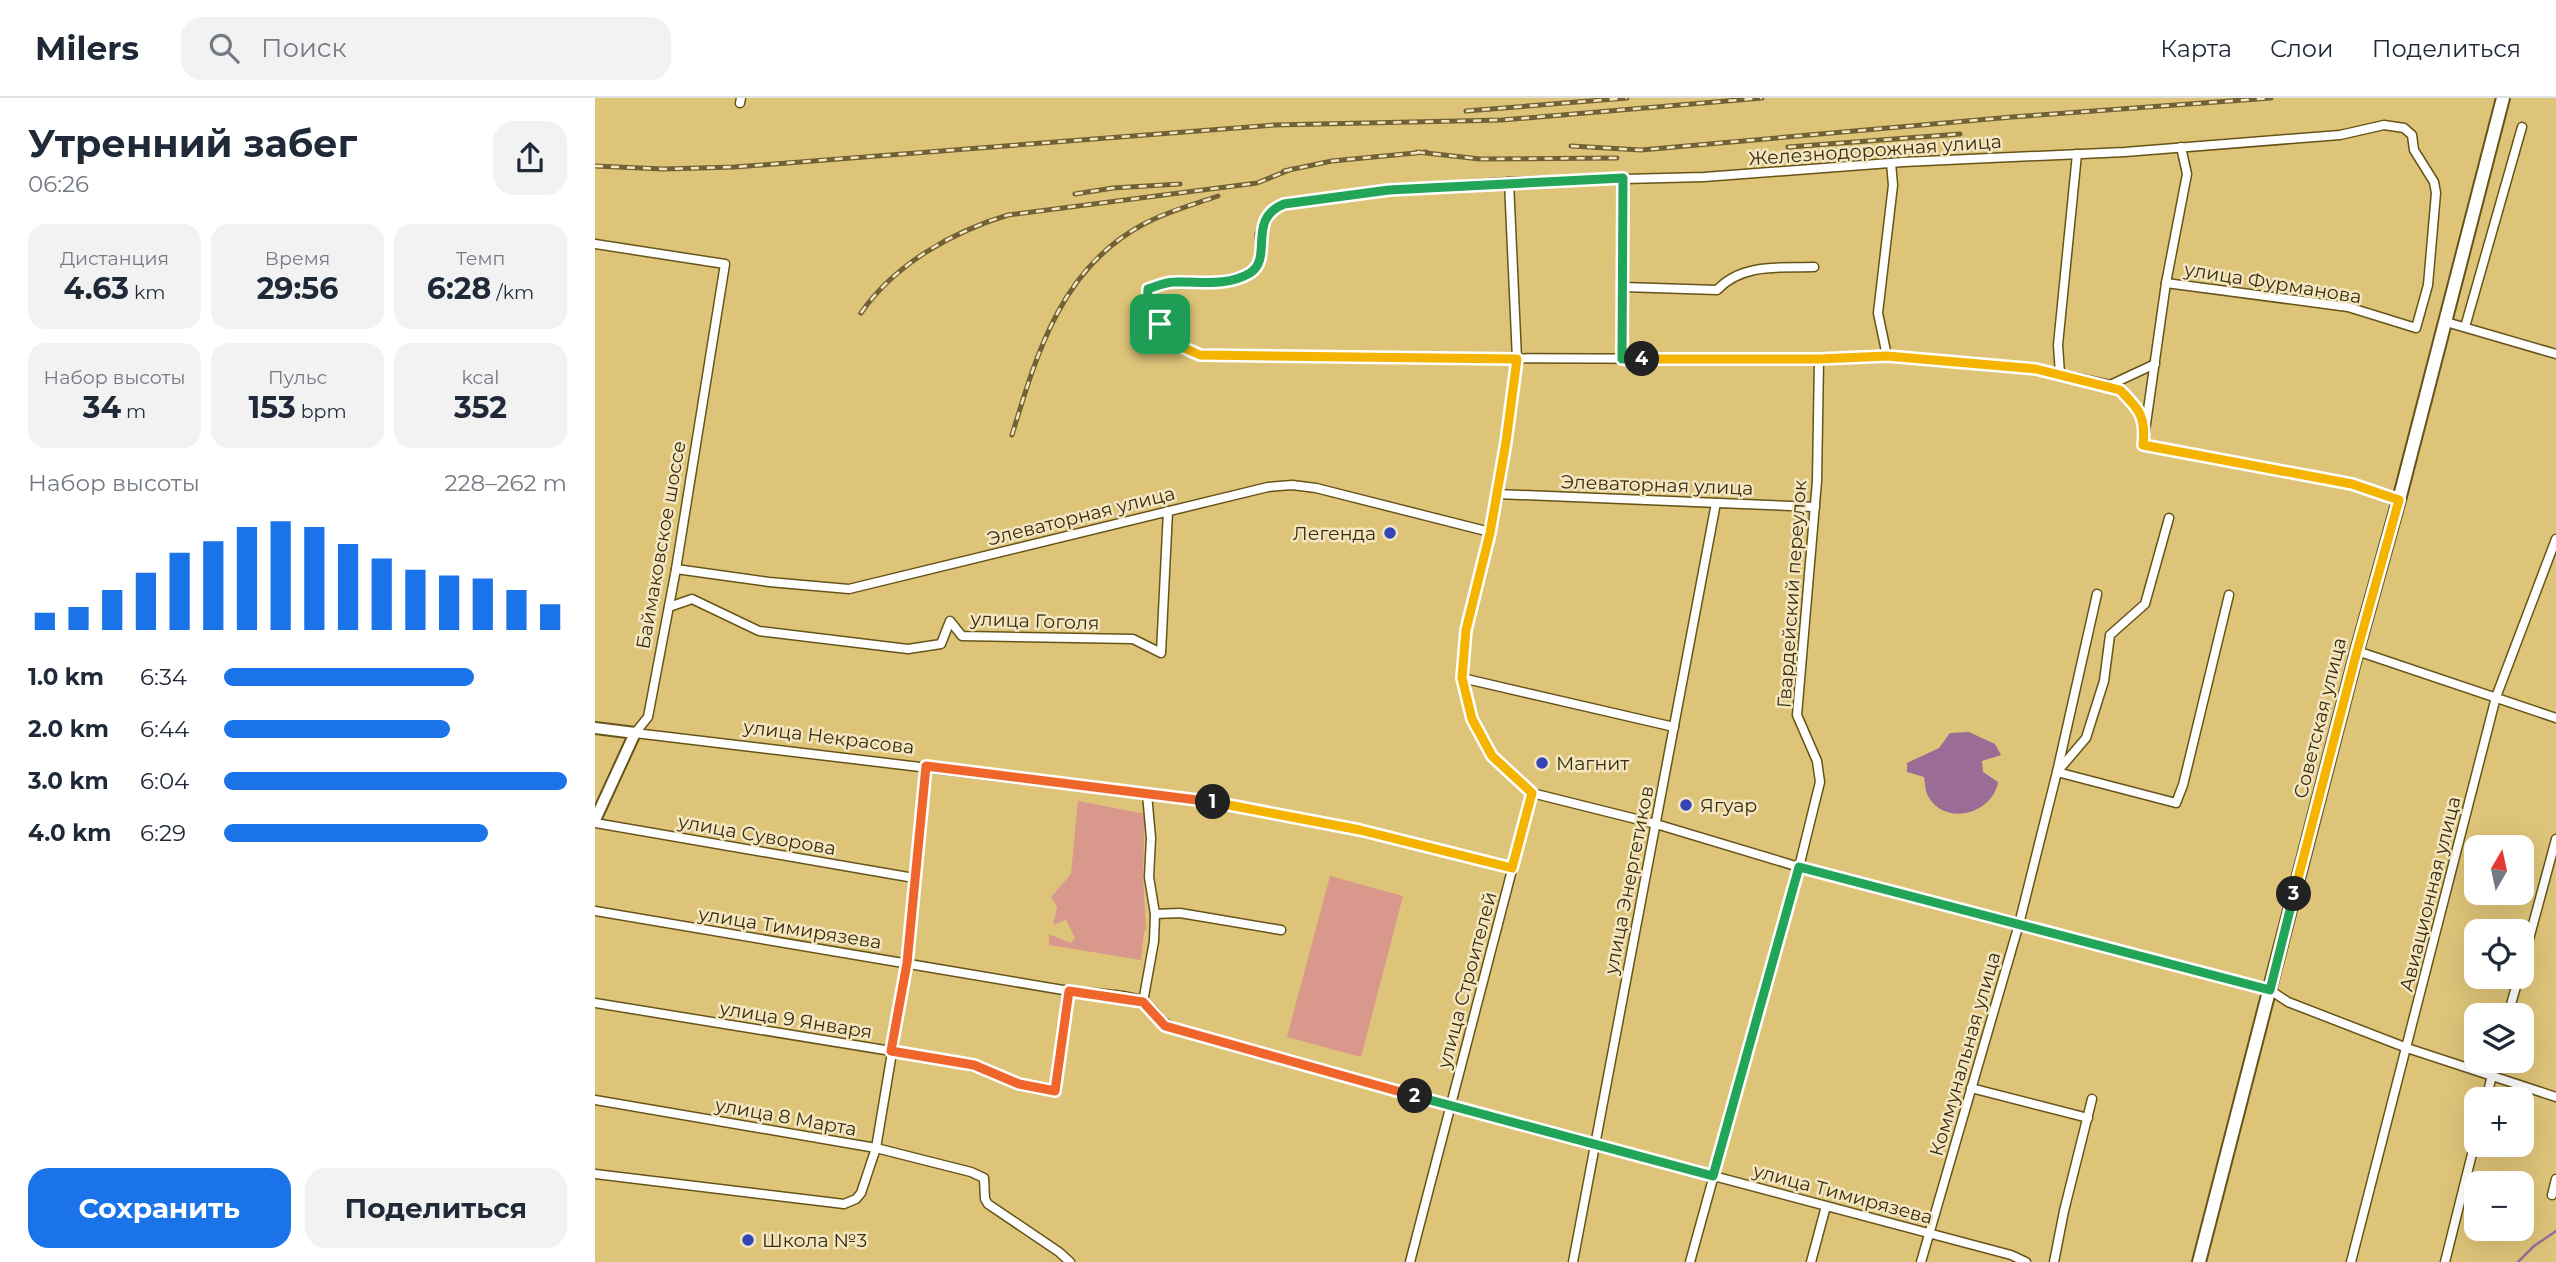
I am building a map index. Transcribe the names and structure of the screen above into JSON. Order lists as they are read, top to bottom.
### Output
{
  "streets": {
    "main road": ["Баймаковское шоссе", "Советская улица", "улица Некрасова"],
    "street": [
      "Железнодорожная улица",
      "улица Фурманова",
      "Элеваторная улица",
      "Гвардейский переулок",
      "улица Гоголя",
      "улица Суворова",
      "улица Энергетиков",
      "Авиационная улица",
      "улица Тимирязева",
      "улица Строителей",
      "улица 9 Января",
      "Коммунальная улица",
      "улица 8 Марта"
    ]
  },
  "crossings": [
    ["Железнодорожная улица", "улица Фурманова"],
    ["Элеваторная улица", "Баймаковское шоссе"],
    ["Элеваторная улица", "Гвардейский переулок"],
    ["Элеваторная улица", "улица Гоголя"],
    ["Элеваторная улица", "улица Энергетиков"],
    ["Баймаковское шоссе", "улица Гоголя"],
    ["Баймаковское шоссе", "улица Некрасова"],
    ["Баймаковское шоссе", "улица Суворова"],
    ["Гвардейский переулок", "улица Тимирязева"],
    ["улица Некрасова", "улица Строителей"],
    ["улица Энергетиков", "улица Тимирязева"],
    ["улица Тимирязева", "улица Строителей"],
    ["улица Тимирязева", "улица 9 Января"],
    ["улица Тимирязева", "Коммунальная улица"]
  ],
  "places": [
    "Легенда",
    "Магнит",
    "Ягуар",
    "Школа №3"
  ],
  "north": "top",
  "page": {
    "header": "Milers",
    "search": "Поиск",
    "nav": ["Карта", "Слои", "Поделиться"],
    "heading": ["Утренний забег", "06:26"],
    "stats": [
      ["Дистанция", "4.63 km"],
      ["Время", "29:56"],
      ["Темп", "6:28 /km"],
      ["Набор высоты", "34 m"],
      ["Пульс", "153 bpm"],
      ["kcal", "352"]
    ],
    "pins": [
      "4",
      "1",
      "3",
      "2"
    ],
    "chart": ["Набор высоты", "228–262 m"],
    "list": [
      {
        "name": "1.0 km",
        "note": "6:34"
      },
      {
        "name": "2.0 km",
        "note": "6:44"
      },
      {
        "name": "3.0 km",
        "note": "6:04"
      },
      {
        "name": "4.0 km",
        "note": "6:29"
      }
    ],
    "map_buttons": ["+", "−"],
    "buttons": ["Сохранить", "Поделиться"]
  }
}
